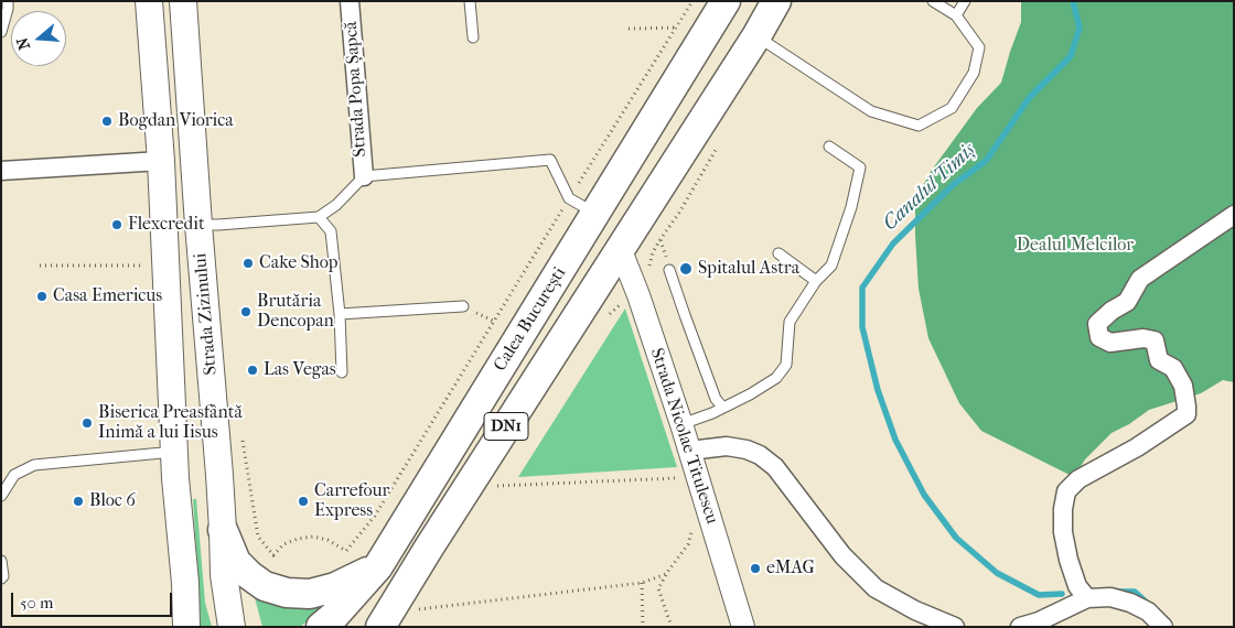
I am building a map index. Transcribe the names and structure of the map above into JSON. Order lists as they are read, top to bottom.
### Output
{
  "streets": {
    "main road": ["Strada Zizinului", "Calea București", "DN1"],
    "street": ["Strada Popa Șapcă", "Strada Nicolae Titulescu"]
  },
  "crossings": [
    ["Calea București", "Strada Nicolae Titulescu"]
  ],
  "water": ["Canalul Timiș"],
  "parks": ["Dealul Melcilor"],
  "places": [
    "Bogdan Viorica",
    "Flexcredit",
    "Cake Shop",
    "Spitalul Astra",
    "Casa Emericus",
    "Brutăria Dencopan",
    "Las Vegas",
    "Biserica Preasfântă Inimă a lui Iisus",
    "Bloc 6",
    "Carrefour Express",
    "eMAG"
  ],
  "scale_bar": "50 m",
  "north": "left"
}
